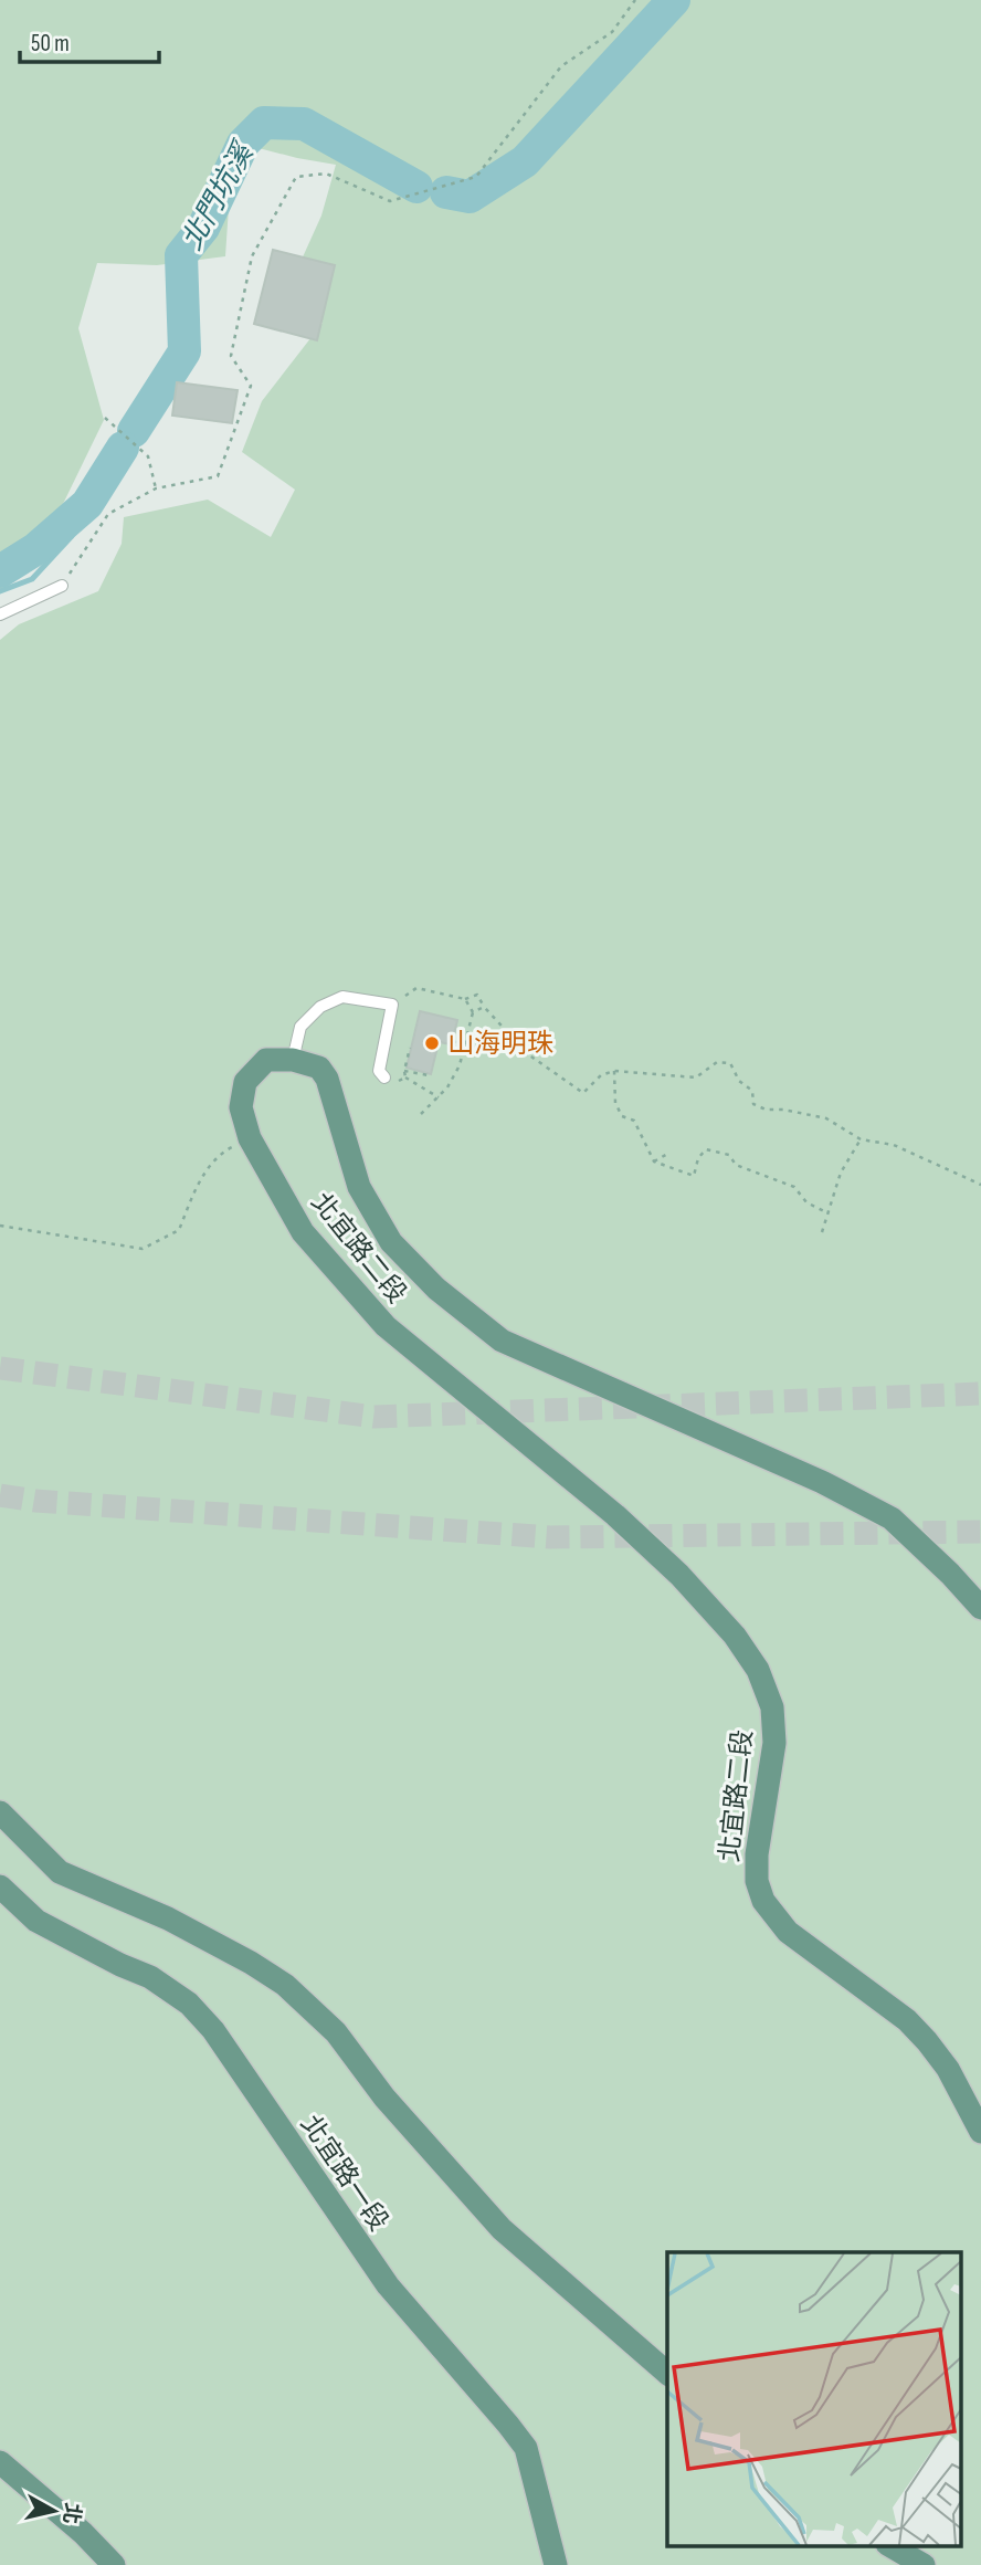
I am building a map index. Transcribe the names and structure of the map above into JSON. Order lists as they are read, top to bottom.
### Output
{
  "streets": {
    "main road": ["北宜路二段", "北宜路一段"]
  },
  "water": ["北門坑溪"],
  "places": ["山海明珠"],
  "scale_bar": "50 m",
  "north": "right"
}
